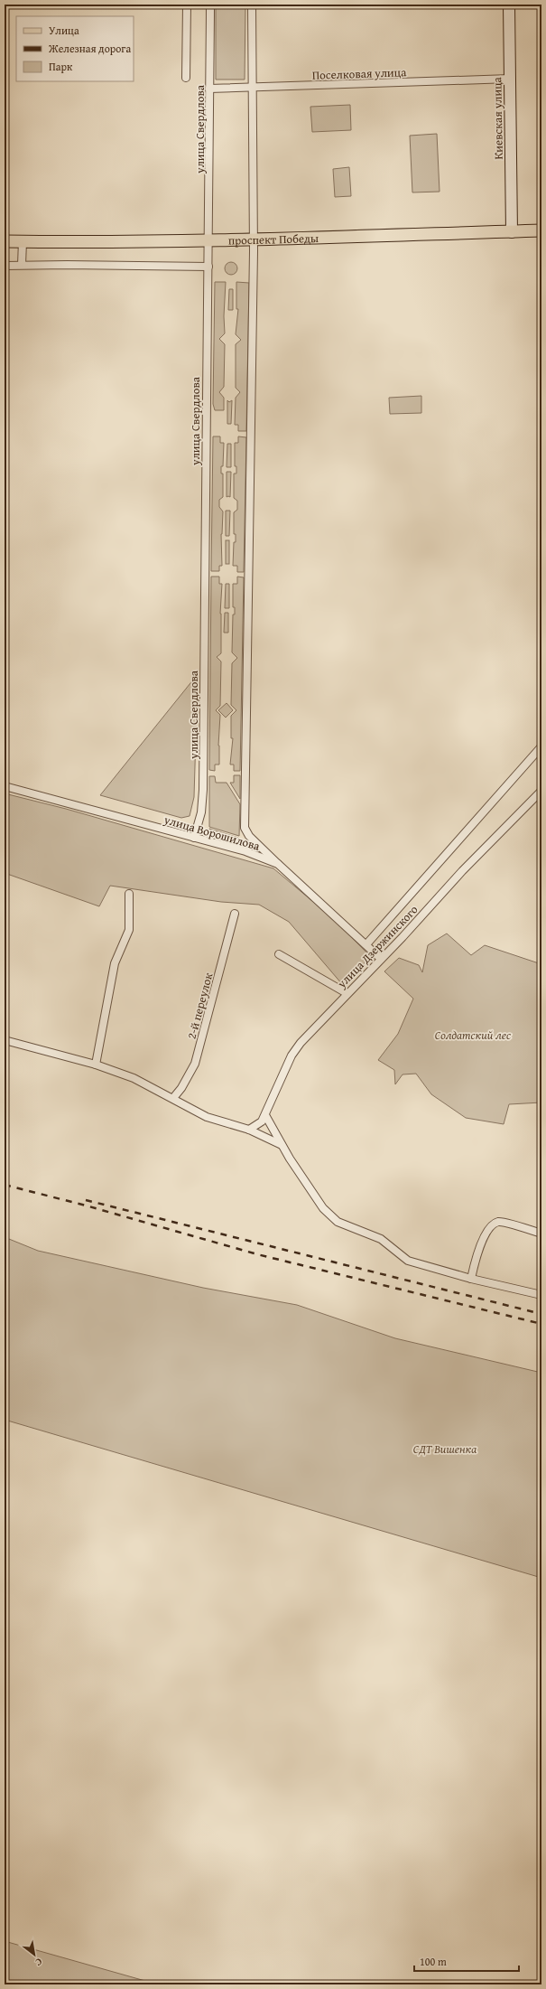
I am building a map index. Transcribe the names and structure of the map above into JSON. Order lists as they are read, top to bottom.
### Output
{
  "streets": {
    "main road": ["Киевская улица", "проспект Победы"],
    "street": [
      "Поселковая улица",
      "улица Свердлова",
      "улица Ворошилова",
      "улица Дзержинского",
      "2-й переулок"
    ]
  },
  "crossings": [
    ["Поселковая улица", "Киевская улица"],
    ["Поселковая улица", "улица Свердлова"],
    ["Киевская улица", "проспект Победы"],
    ["улица Свердлова", "проспект Победы"],
    ["улица Свердлова", "улица Ворошилова"],
    ["улица Ворошилова", "улица Дзержинского"]
  ],
  "parks": ["Солдатский лес", "СДТ Вишенка"],
  "legend": ["Улица", "Железная дорога", "Парк"],
  "scale_bar": "100 m",
  "north": "bottom right"
}
